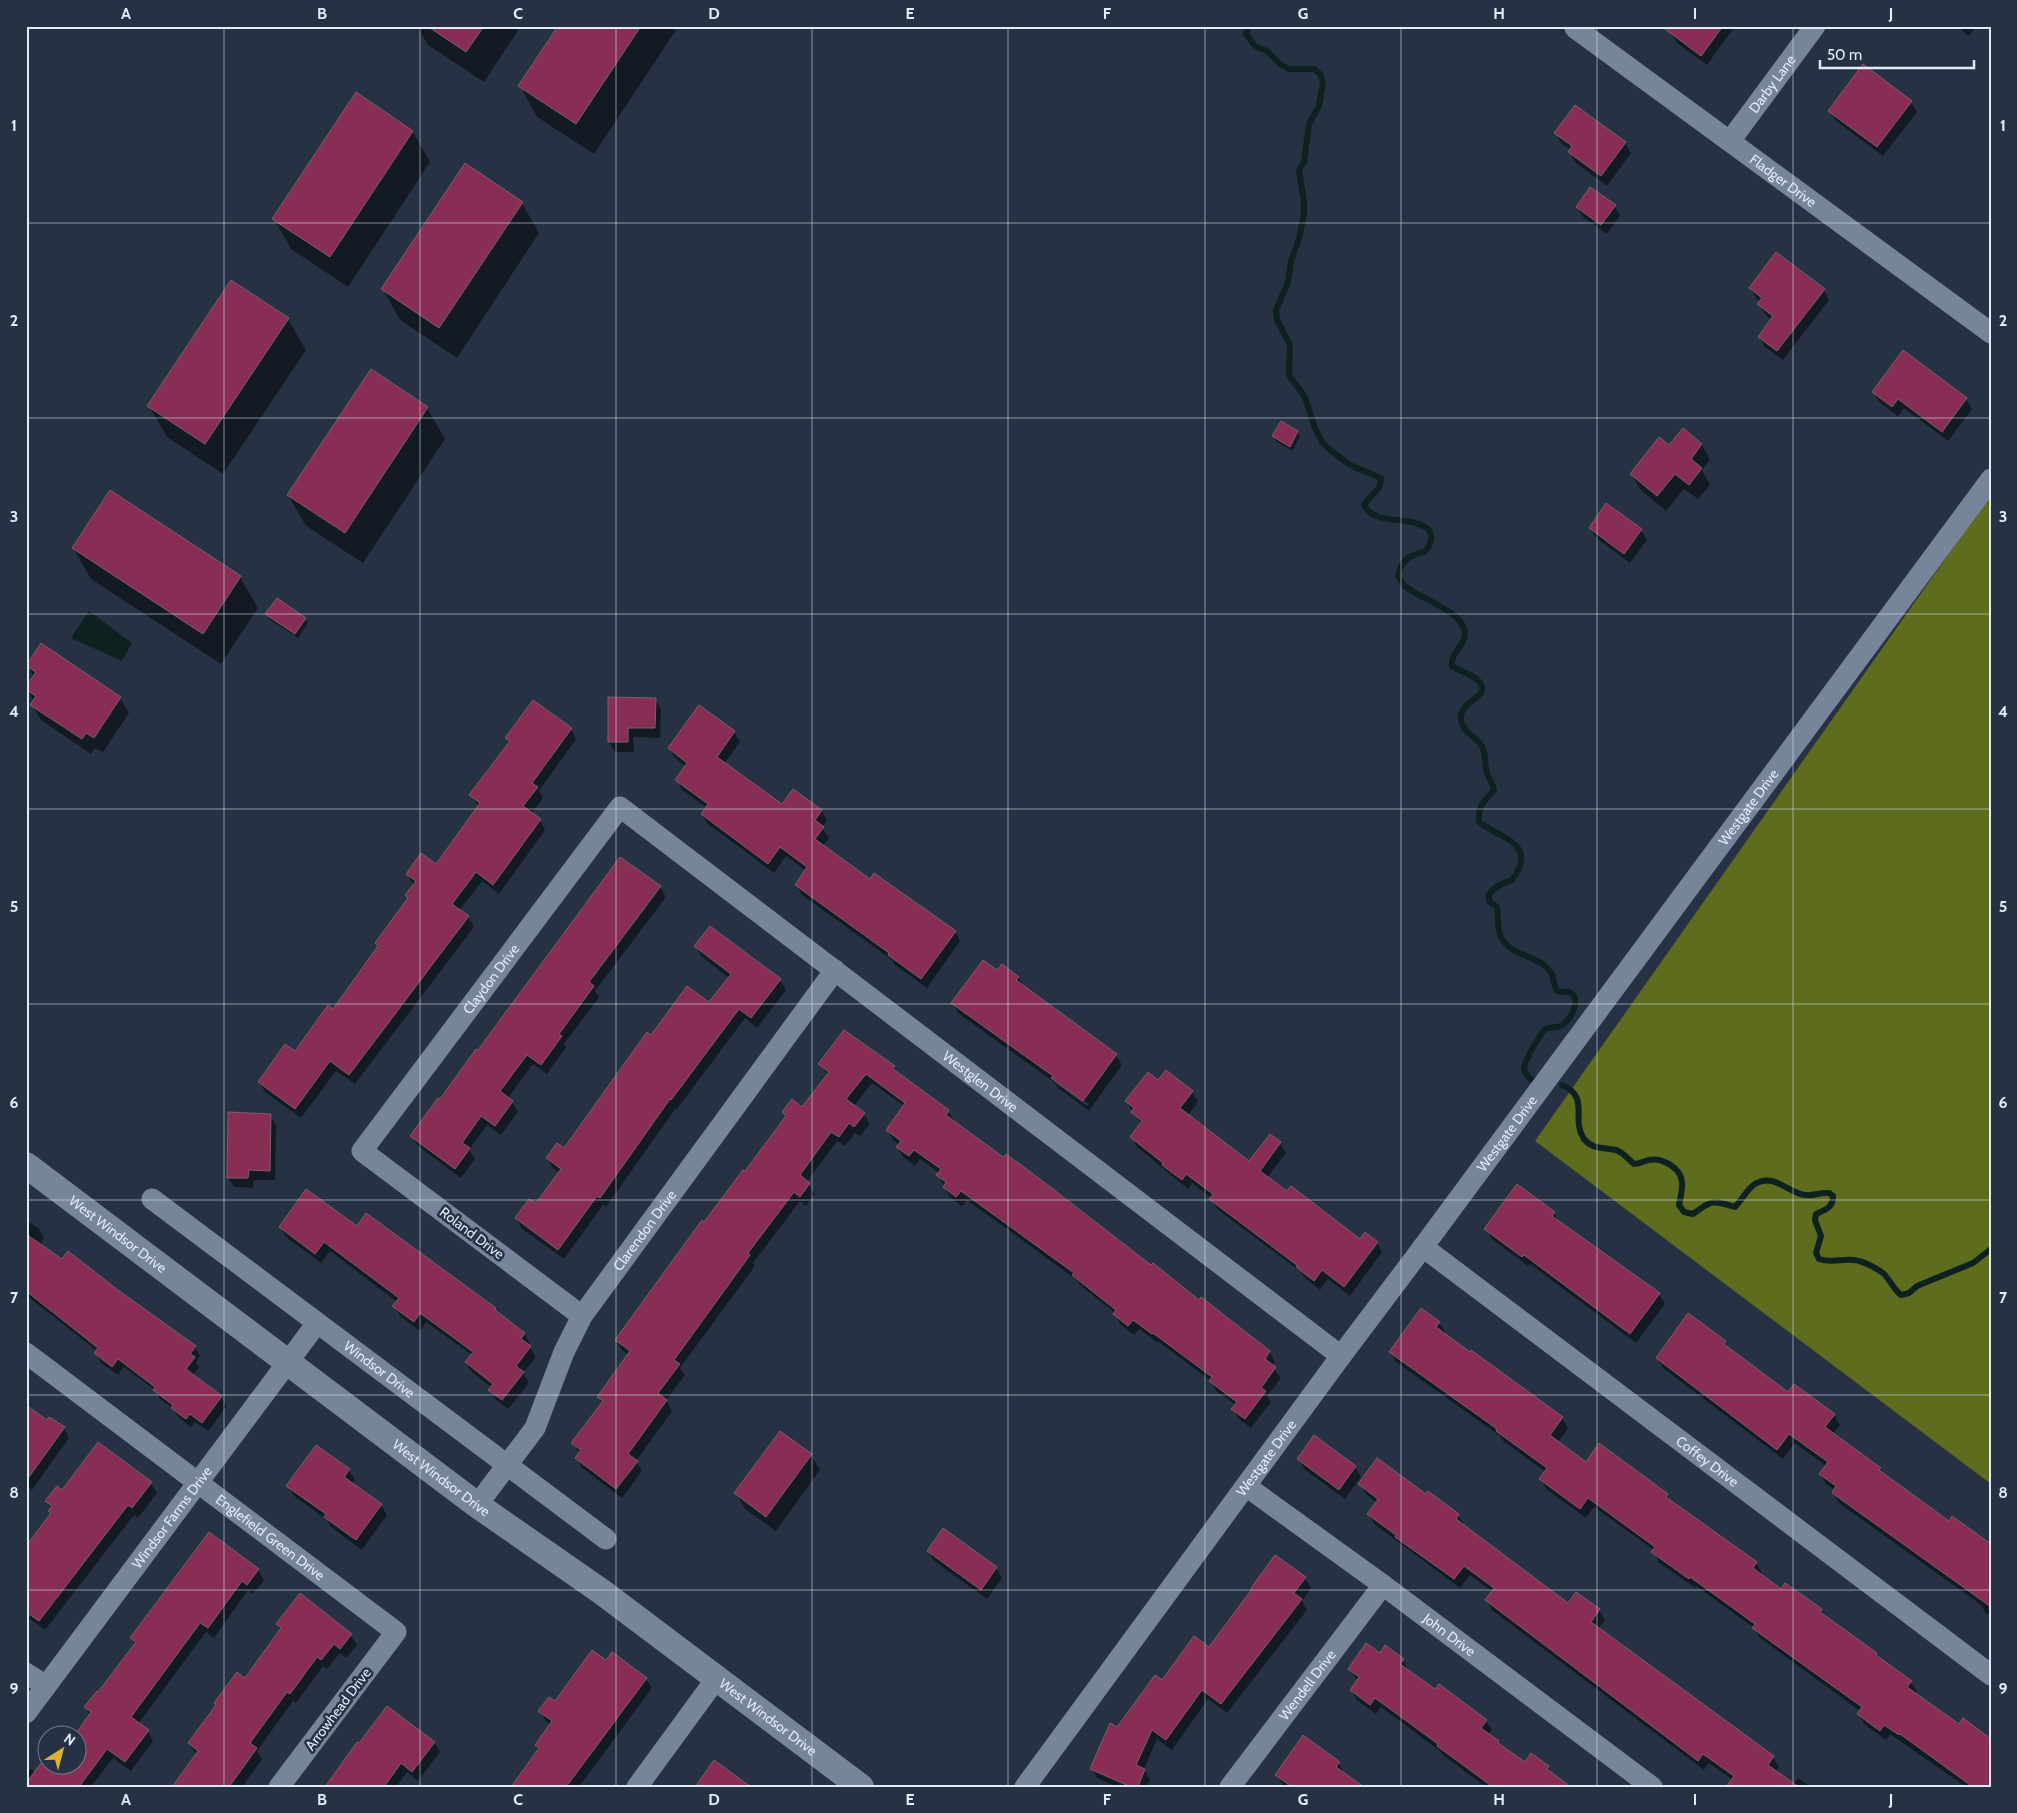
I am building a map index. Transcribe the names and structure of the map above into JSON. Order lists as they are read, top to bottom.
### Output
{
  "streets": {
    "street": [
      "Darby Lane",
      "Fladger Drive",
      "Westgate Drive",
      "Claydon Drive",
      "Westglen Drive",
      "Clarendon Drive",
      "Roland Drive",
      "West Windsor Drive",
      "Windsor Drive",
      "Coffey Drive",
      "Windsor Farms Drive",
      "Englefield Green Drive",
      "John Drive",
      "Wendell Drive",
      "Arrowhead Drive"
    ]
  },
  "crossings": [
    ["Darby Lane", "Fladger Drive"],
    ["Westgate Drive", "Westglen Drive"],
    ["Westgate Drive", "Coffey Drive"],
    ["Westgate Drive", "John Drive"],
    ["Claydon Drive", "Westglen Drive"],
    ["Claydon Drive", "Roland Drive"],
    ["Westglen Drive", "Clarendon Drive"],
    ["Clarendon Drive", "Roland Drive"],
    ["Clarendon Drive", "West Windsor Drive"],
    ["Clarendon Drive", "Windsor Drive"],
    ["West Windsor Drive", "Windsor Farms Drive"],
    ["Windsor Drive", "Windsor Farms Drive"],
    ["Windsor Farms Drive", "Englefield Green Drive"],
    ["Englefield Green Drive", "Arrowhead Drive"],
    ["John Drive", "Wendell Drive"]
  ],
  "scale_bar": "50 m",
  "north": "top right",
  "grid": {
    "columns": [
      "A",
      "B",
      "C",
      "D",
      "E",
      "F",
      "G",
      "H",
      "I",
      "J"
    ],
    "rows": [
      "1",
      "2",
      "3",
      "4",
      "5",
      "6",
      "7",
      "8",
      "9"
    ]
  }
}
